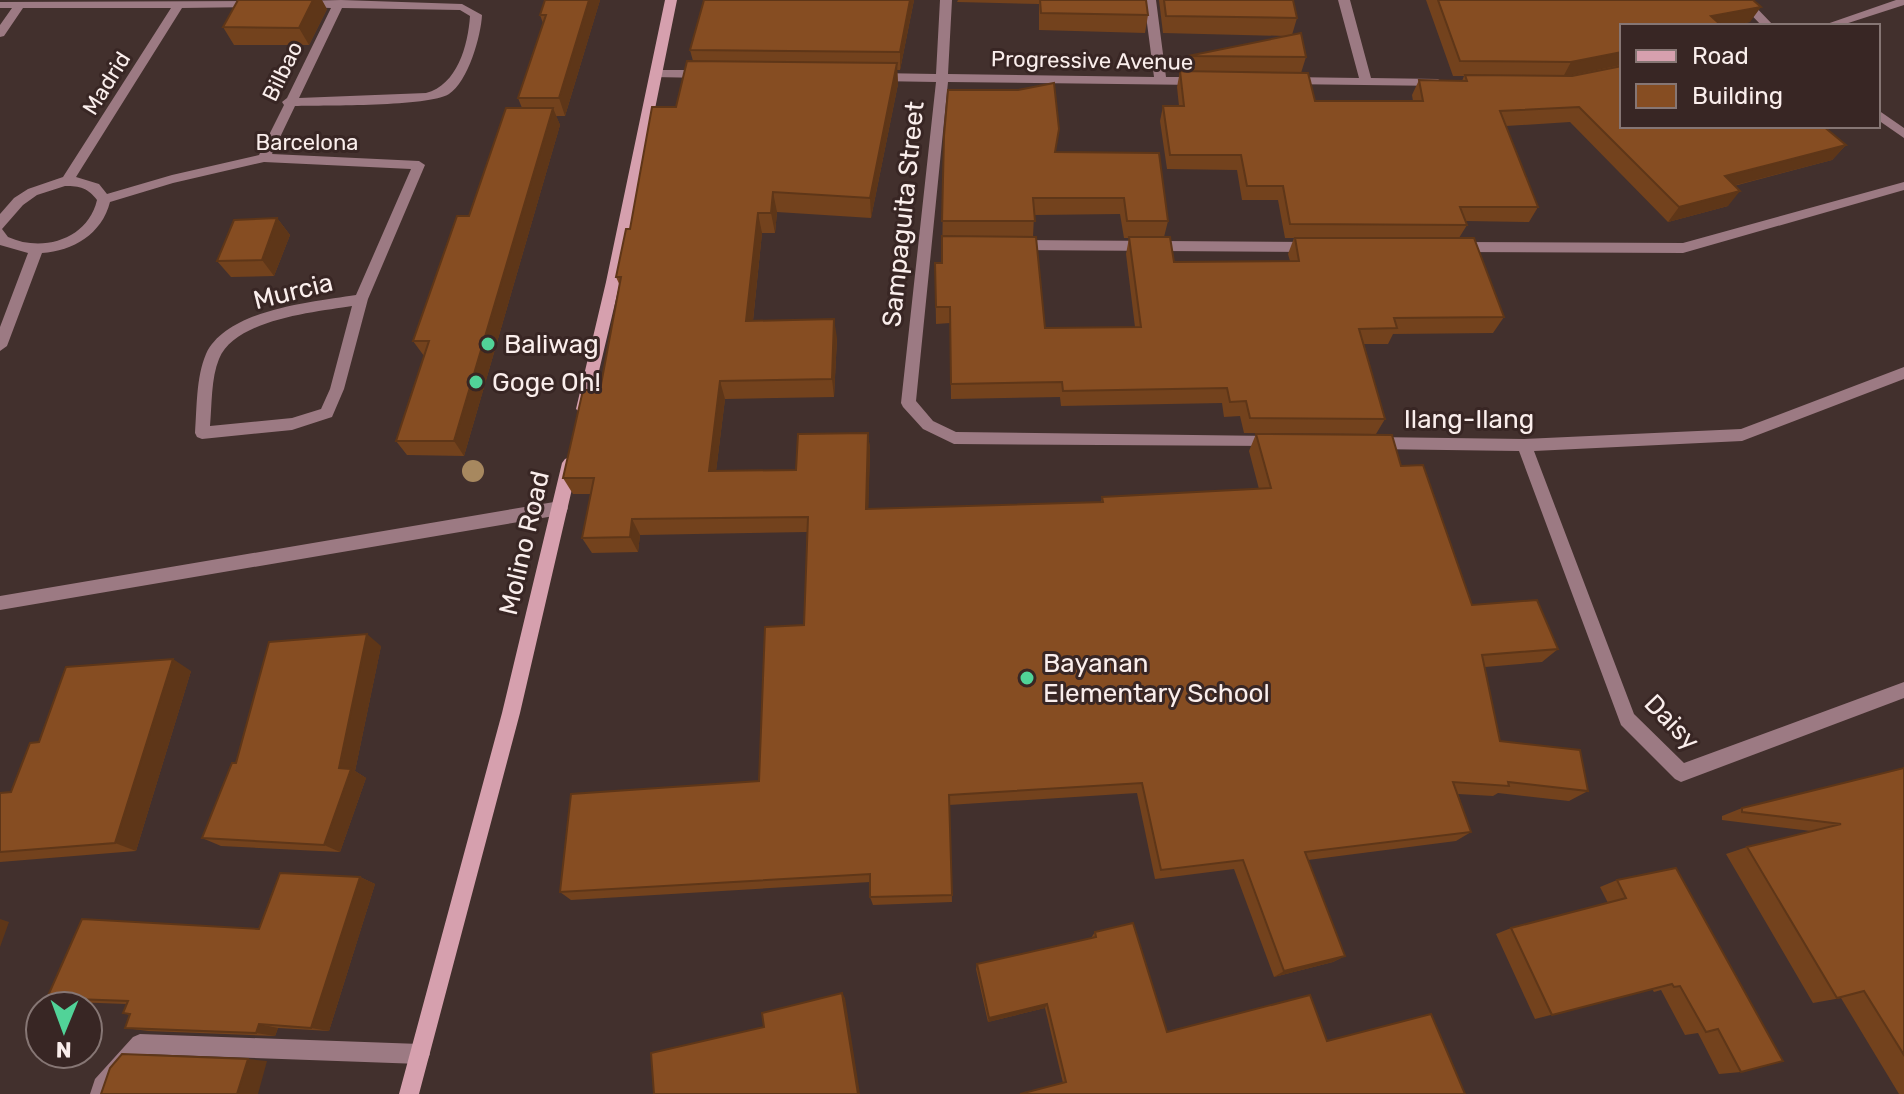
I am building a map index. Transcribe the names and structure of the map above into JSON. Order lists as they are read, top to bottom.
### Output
{
  "streets": {
    "main road": ["Molino Road"],
    "street": [
      "Progressive Avenue",
      "Bilbao",
      "Madrid",
      "Barcelona",
      "Sampaguita Street",
      "Murcia",
      "Ilang-Ilang",
      "Daisy"
    ]
  },
  "crossings": [
    ["Progressive Avenue", "Sampaguita Street"],
    ["Bilbao", "Barcelona"],
    ["Barcelona", "Murcia"],
    ["Ilang-Ilang", "Daisy"]
  ],
  "places": ["Baliwag", "Goge Oh!", "Bayanan Elementary School"],
  "legend": ["Road", "Building"],
  "north": "bottom"
}
